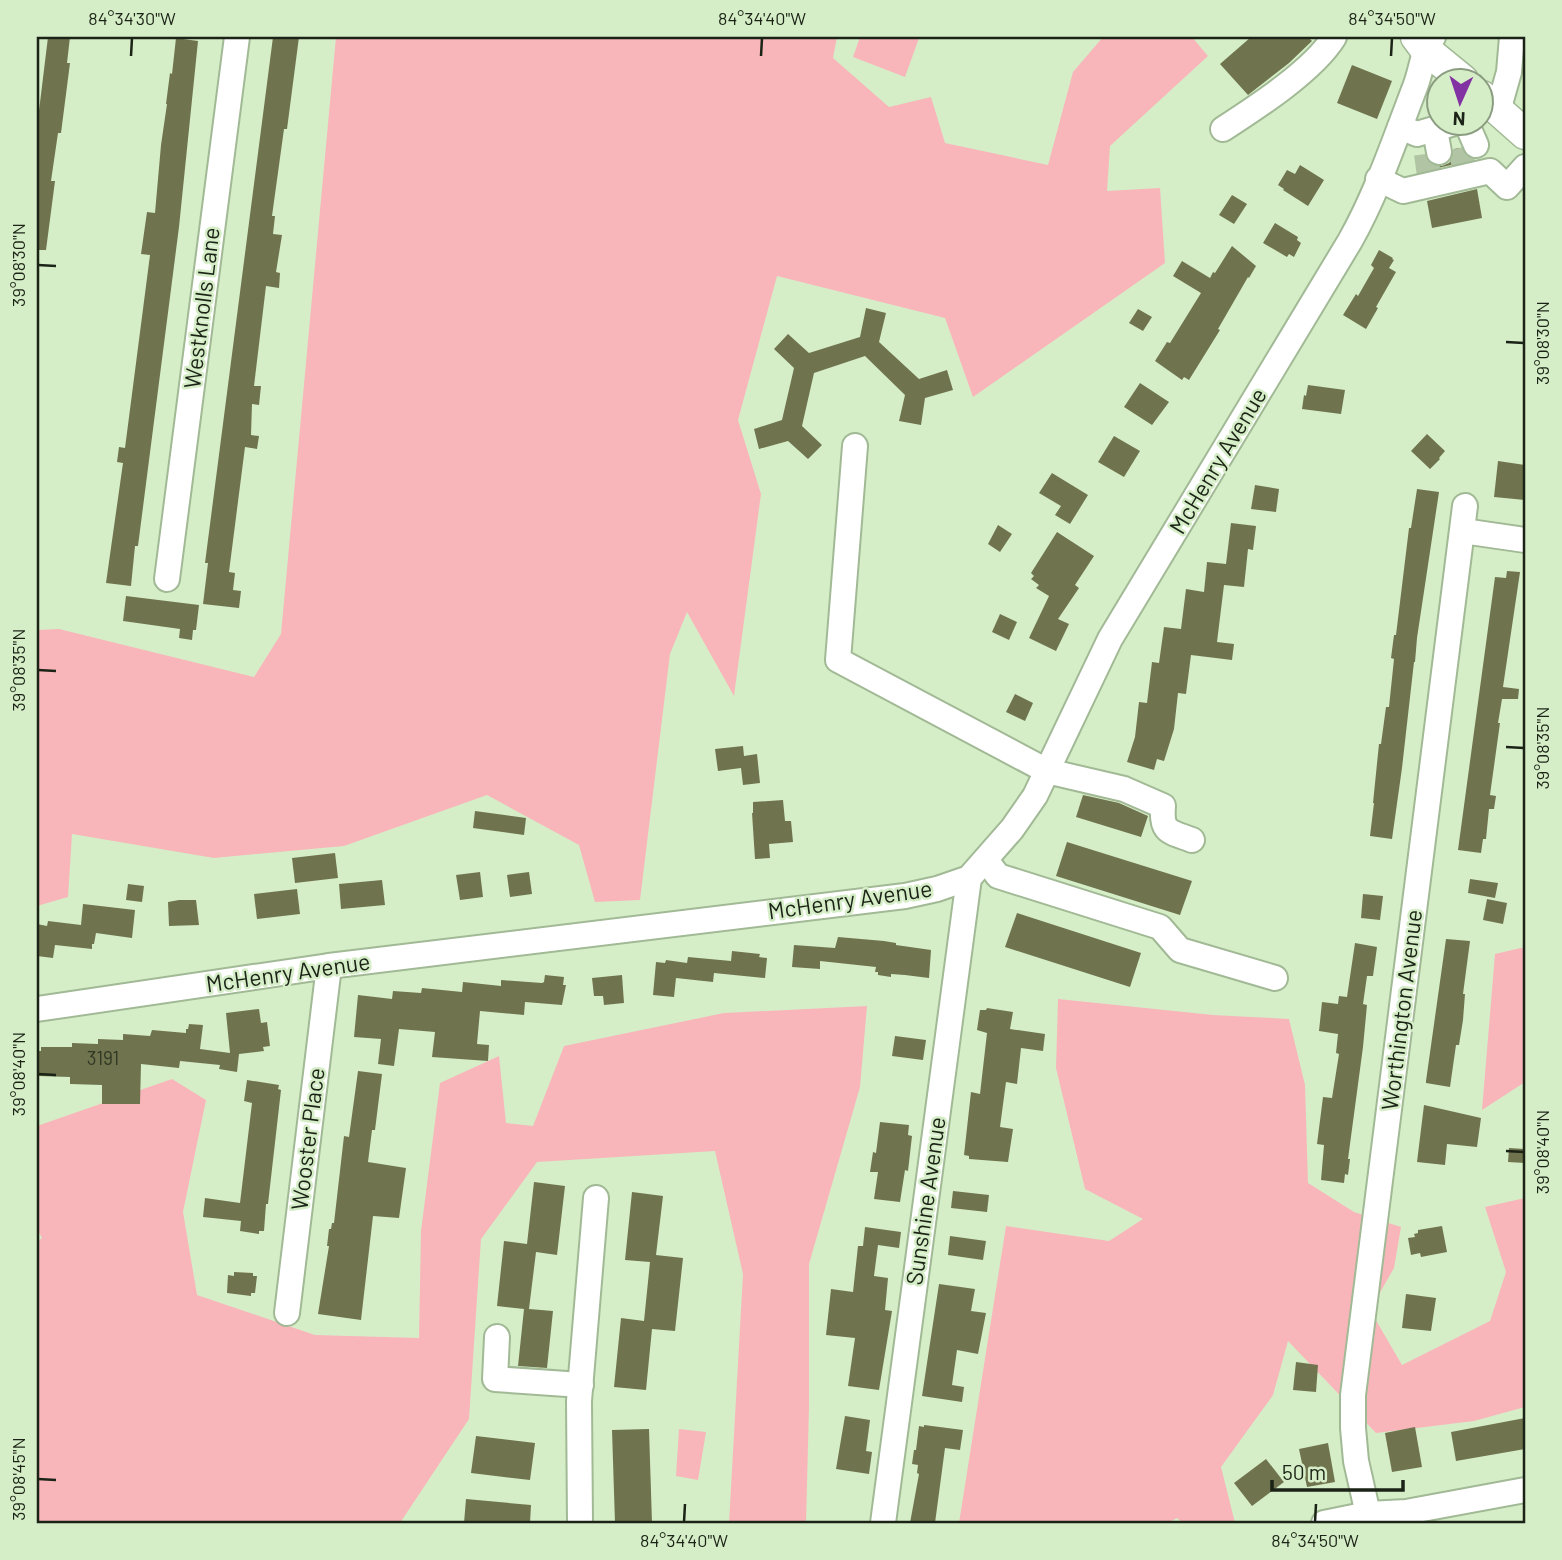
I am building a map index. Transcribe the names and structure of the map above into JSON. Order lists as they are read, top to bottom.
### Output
{
  "streets": {
    "street": [
      "Westknolls Lane",
      "McHenry Avenue",
      "Worthington Avenue",
      "Wooster Place",
      "Sunshine Avenue"
    ]
  },
  "crossings": [
    ["McHenry Avenue", "Wooster Place"],
    ["McHenry Avenue", "Sunshine Avenue"]
  ],
  "house_numbers": ["3191"],
  "scale_bar": "50 m",
  "north": "bottom",
  "coordinates": [
    "84°34'30\"W",
    "84°34'40\"W",
    "84°34'50\"W",
    "39°08'30\"N",
    "39°08'35\"N",
    "39°08'40\"N",
    "39°08'45\"N"
  ]
}
